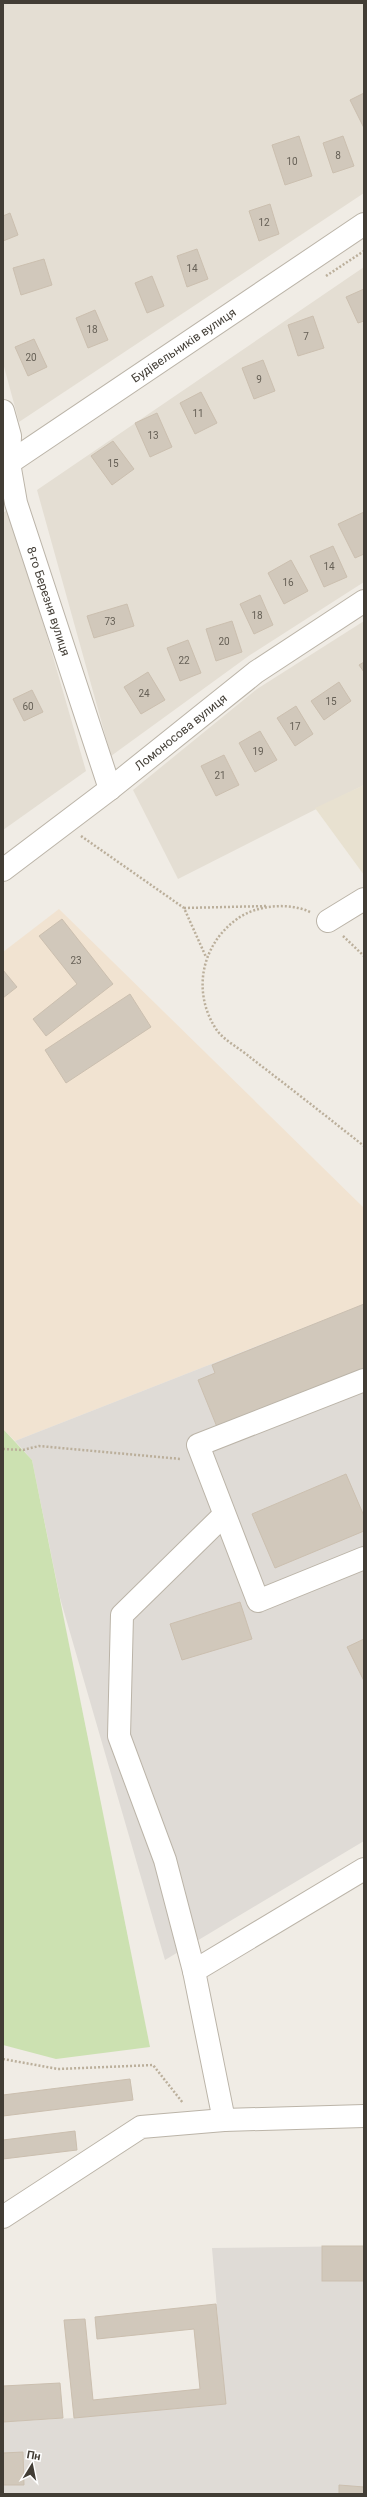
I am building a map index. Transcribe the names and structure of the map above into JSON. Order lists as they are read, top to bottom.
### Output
{
  "streets": {
    "street": ["Будівельників вулиця", "8-го Березня вулиця", "Ломоносова вулиця"]
  },
  "crossings": [
    ["Будівельників вулиця", "8-го Березня вулиця"],
    ["8-го Березня вулиця", "Ломоносова вулиця"]
  ],
  "house_numbers": [
    "8",
    "10",
    "12",
    "14",
    "18",
    "7",
    "20",
    "9",
    "11",
    "13",
    "15",
    "14",
    "16",
    "18",
    "73",
    "20",
    "22",
    "24",
    "15",
    "60",
    "17",
    "19",
    "21",
    "23"
  ],
  "north": "top"
}
